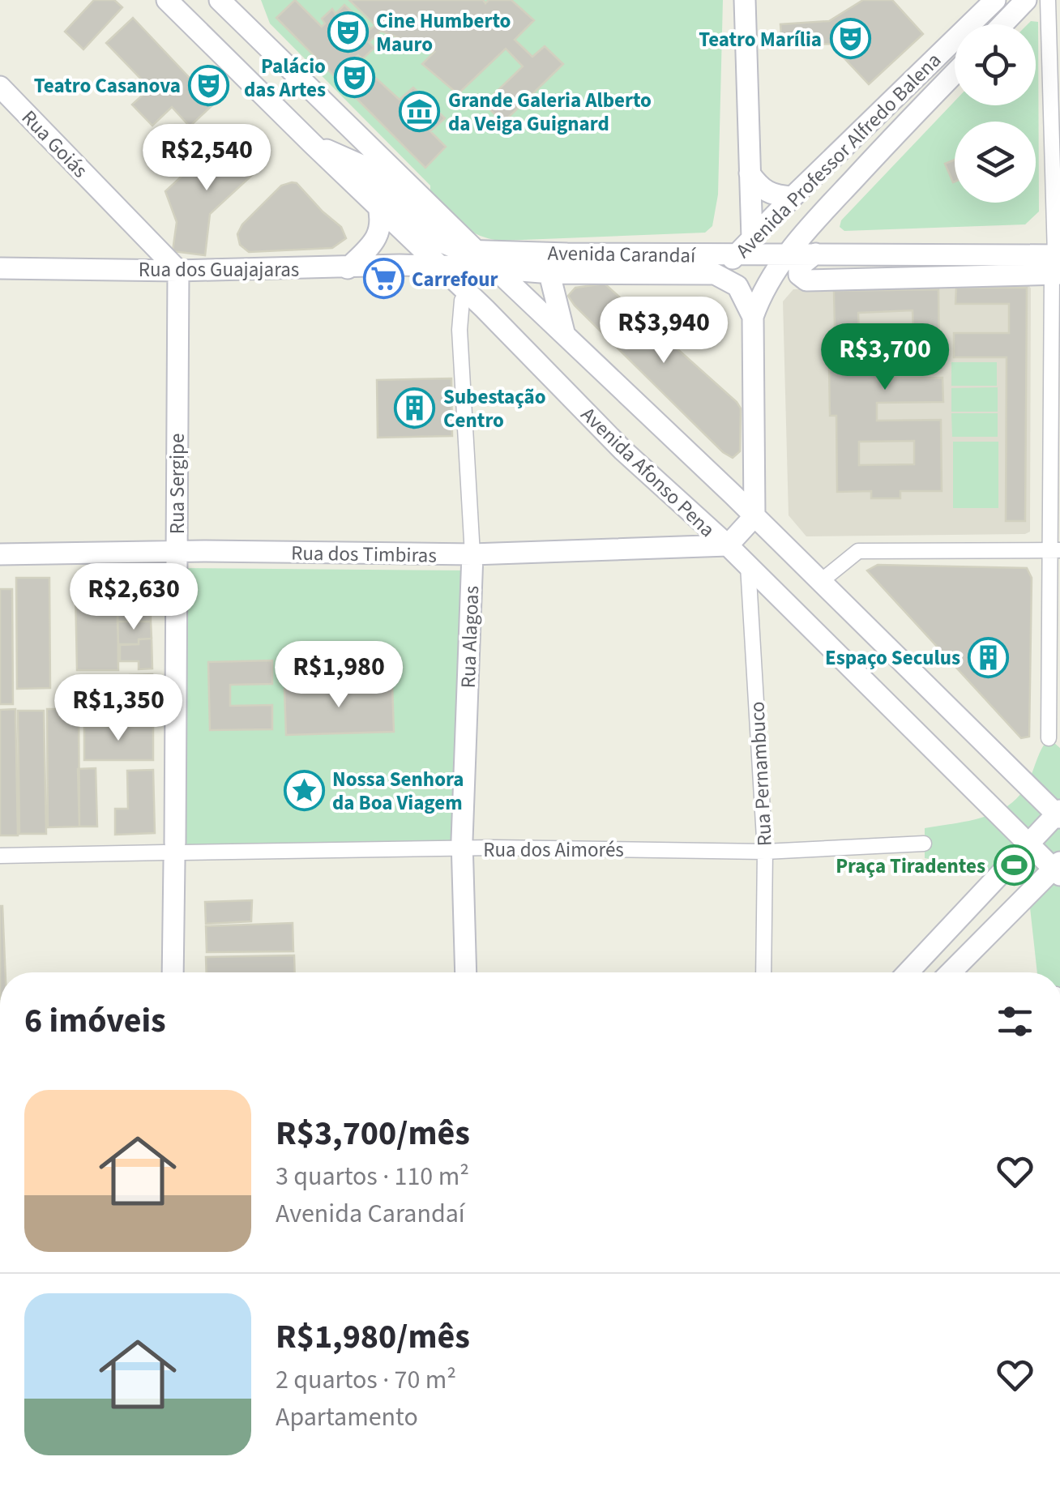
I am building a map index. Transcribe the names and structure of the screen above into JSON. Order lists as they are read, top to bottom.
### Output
{
  "streets": {
    "street": [
      "Rua Goiás",
      "Avenida Professor Alfredo Balena",
      "Avenida Carandaí",
      "Rua dos Guajajaras",
      "Avenida Afonso Pena",
      "Rua Sergipe",
      "Rua dos Timbiras",
      "Rua Alagoas",
      "Rua Pernambuco",
      "Rua dos Aimorés"
    ]
  },
  "crossings": [
    ["Rua Goiás", "Rua dos Guajajaras"],
    ["Rua Goiás", "Rua Sergipe"],
    ["Avenida Professor Alfredo Balena", "Avenida Carandaí"],
    ["Avenida Carandaí", "Rua dos Guajajaras"],
    ["Avenida Carandaí", "Avenida Afonso Pena"],
    ["Rua dos Guajajaras", "Avenida Afonso Pena"],
    ["Rua dos Guajajaras", "Rua Sergipe"],
    ["Avenida Afonso Pena", "Rua dos Timbiras"],
    ["Avenida Afonso Pena", "Rua Alagoas"],
    ["Avenida Afonso Pena", "Rua Pernambuco"],
    ["Rua Sergipe", "Rua dos Timbiras"],
    ["Rua Sergipe", "Rua dos Aimorés"],
    ["Rua dos Timbiras", "Rua Alagoas"],
    ["Rua Alagoas", "Rua dos Aimorés"],
    ["Rua Pernambuco", "Rua dos Aimorés"]
  ],
  "places": {
    "theatre": [
      "Cine Humberto Mauro",
      "Teatro Marília",
      "Palácio das Artes",
      "Teatro Casanova"
    ],
    "museum": ["Grande Galeria Alberto da Veiga Guignard"],
    "supermarket": ["Carrefour"],
    "building": ["Subestação Centro", "Espaço Seculus"],
    "place": ["Nossa Senhora da Boa Viagem"],
    "sports": ["Praça Tiradentes"]
  },
  "page": {
    "price": [
      "R$2,540",
      "R$3,940",
      "R$3,700",
      "R$2,630",
      "R$1,980",
      "R$1,350"
    ],
    "heading": "6 imóveis",
    "list": [
      {
        "name": "R$3,700/mês",
        "note": "3 quartos · 110 m² · Avenida Carandaí"
      },
      {
        "name": "R$1,980/mês",
        "note": "2 quartos · 70 m² · Apartamento"
      }
    ]
  }
}
